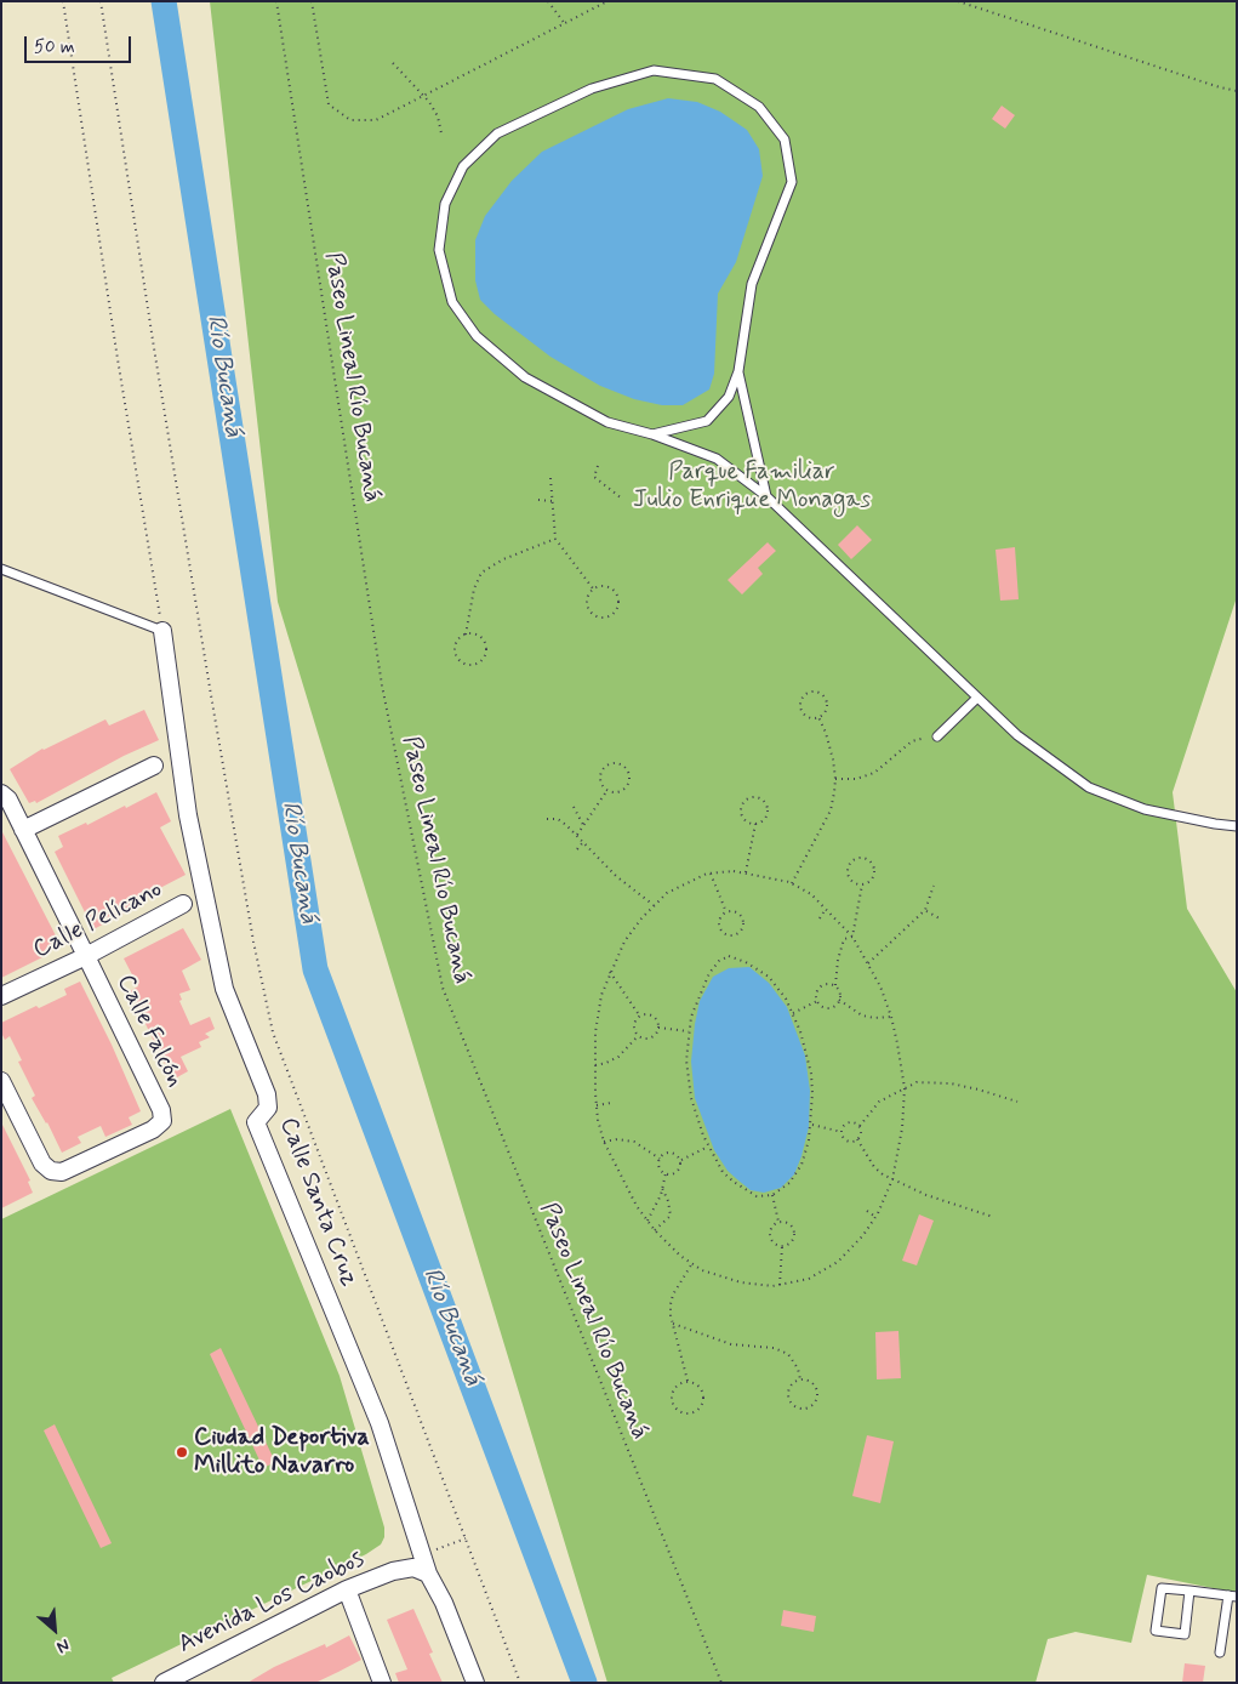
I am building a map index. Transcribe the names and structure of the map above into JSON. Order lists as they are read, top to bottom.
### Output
{
  "streets": {
    "street": [
      "Calle Pelícano",
      "Calle Falcón",
      "Calle Santa Cruz",
      "Avenida Los Caobos"
    ],
    "path": ["Paseo Lineal Río Bucaná"]
  },
  "crossings": [
    ["Calle Pelícano", "Calle Falcón"],
    ["Calle Santa Cruz", "Avenida Los Caobos"]
  ],
  "water": ["Río Bucaná"],
  "parks": ["Parque Familiar Julio Enrique Monagas"],
  "places": ["Ciudad Deportiva Millito Navarro"],
  "scale_bar": "50 m",
  "north": "bottom right"
}
